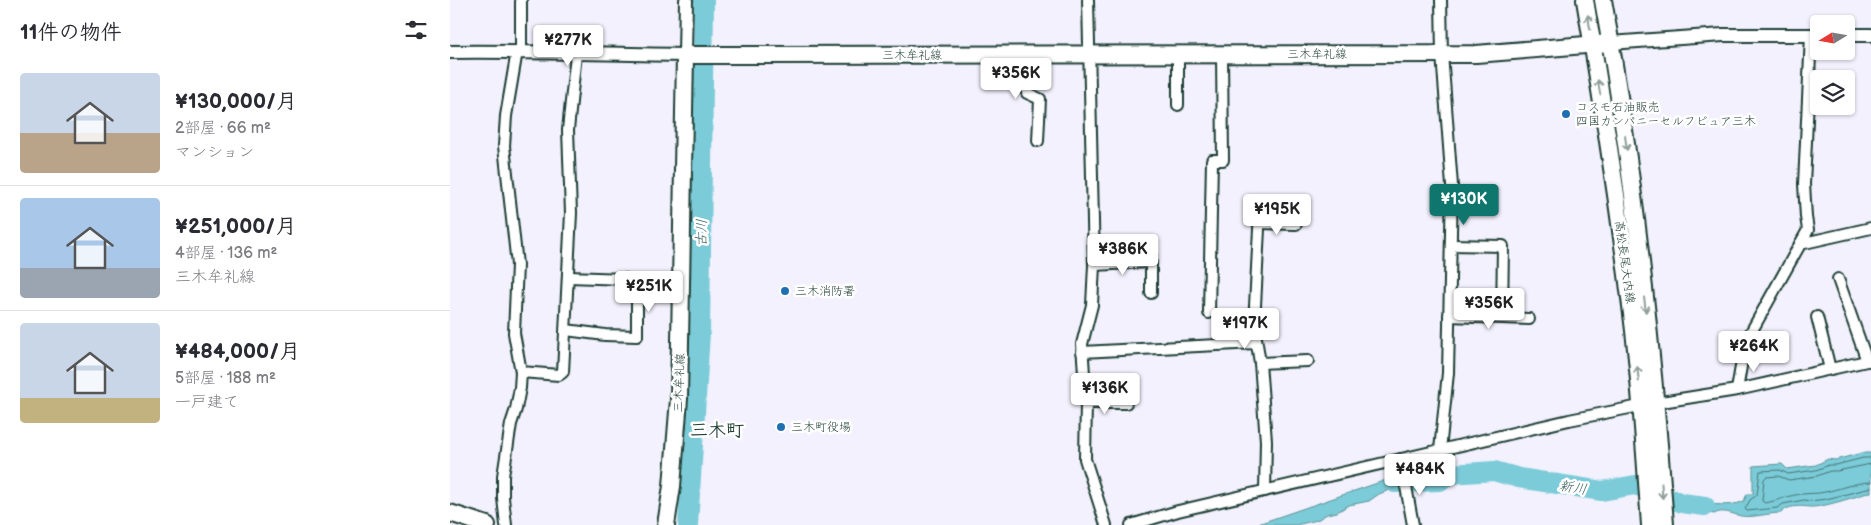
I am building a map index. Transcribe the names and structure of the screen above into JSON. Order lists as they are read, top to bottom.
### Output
{
  "streets": {
    "main road": ["三木牟礼線", "高松長尾大内線"]
  },
  "crossings": [
    ["三木牟礼線", "高松長尾大内線"]
  ],
  "districts": ["三木町"],
  "water": ["古川", "新川"],
  "places": ["コスモ石油販売 四国カンパニーセルフピュア三木", "三木消防署", "三木町役場"],
  "north": "left",
  "page": {
    "heading": "11件の物件",
    "price": [
      "¥277K",
      "¥356K",
      "¥130K",
      "¥195K",
      "¥386K",
      "¥251K",
      "¥356K",
      "¥197K",
      "¥264K",
      "¥136K",
      "¥484K"
    ],
    "list": [
      {
        "name": "¥130,000/月",
        "note": "2部屋 · 66 m² · マンション"
      },
      {
        "name": "¥251,000/月",
        "note": "4部屋 · 136 m² · 三木牟礼線"
      },
      {
        "name": "¥484,000/月",
        "note": "5部屋 · 188 m² · 一戸建て"
      }
    ]
  }
}
